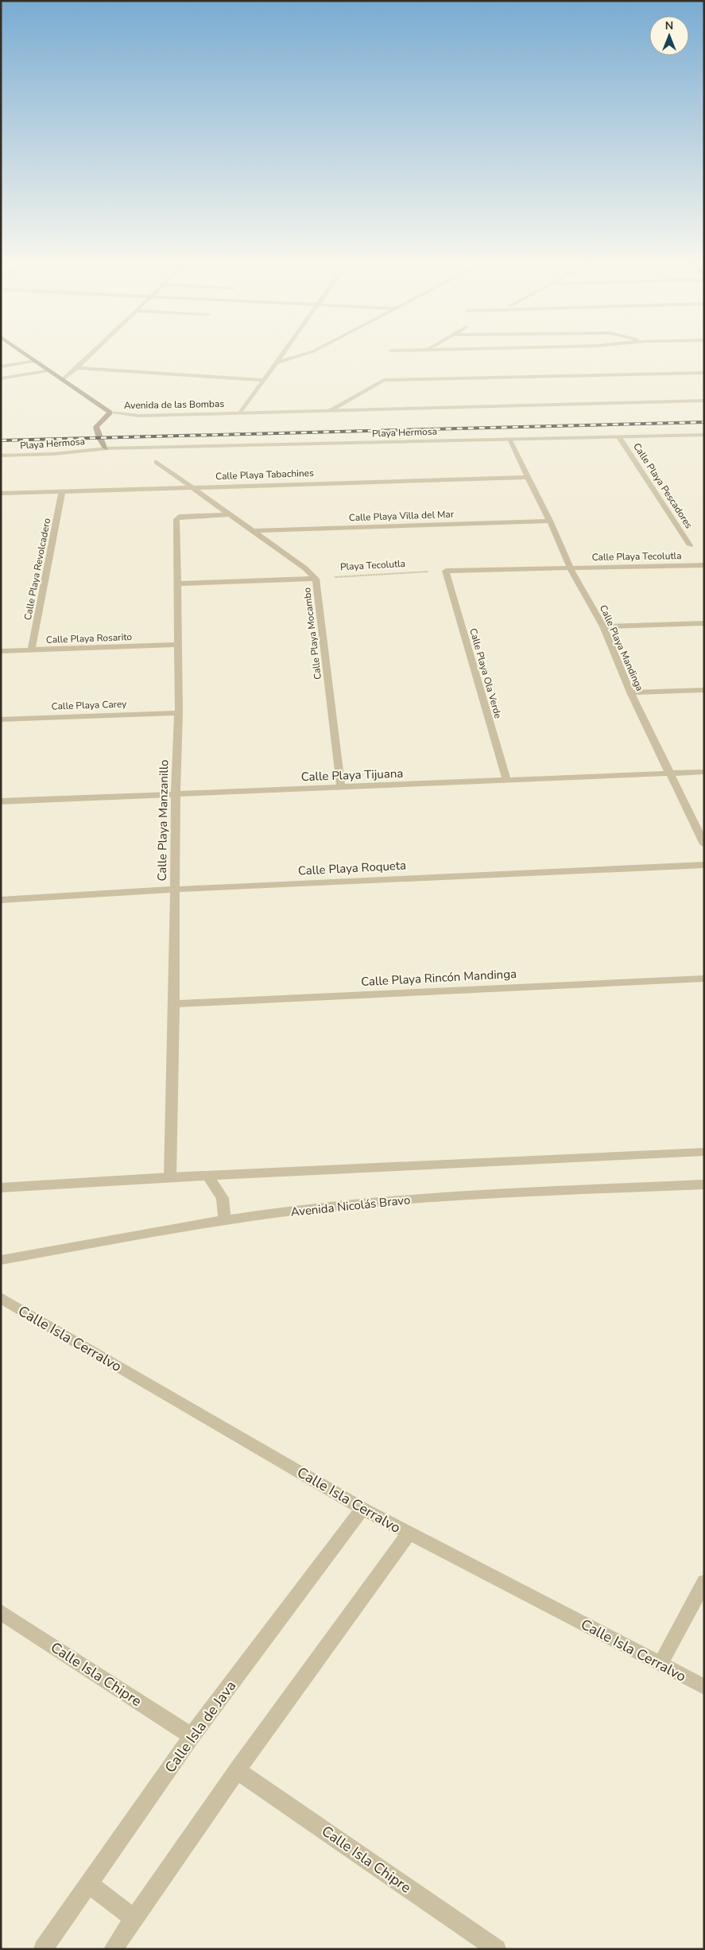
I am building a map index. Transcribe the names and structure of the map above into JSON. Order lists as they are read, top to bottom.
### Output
{
  "streets": {
    "main road": ["Avenida de las Bombas", "Playa Hermosa"],
    "street": [
      "Calle Playa Tabachines",
      "Calle Playa Pescadores",
      "Calle Playa Villa del Mar",
      "Calle Playa Tecolutla",
      "Calle Playa Revolcadero",
      "Calle Playa Mocambo",
      "Calle Playa Rosarito",
      "Calle Playa Mandinga",
      "Calle Playa Ola Verde",
      "Calle Playa Carey",
      "Calle Playa Tijuana",
      "Calle Playa Manzanillo",
      "Calle Playa Roqueta",
      "Calle Playa Rincón Mandinga",
      "Avenida Nicolás Bravo",
      "Calle Isla Cerralvo",
      "Calle Isla Chipre",
      "Calle Isla de Java"
    ],
    "path": ["Playa Tecolutla"]
  },
  "crossings": [
    ["Avenida de las Bombas", "Playa Hermosa"],
    ["Playa Hermosa", "Calle Playa Pescadores"],
    ["Playa Hermosa", "Calle Playa Mandinga"],
    ["Calle Playa Tabachines", "Calle Playa Revolcadero"],
    ["Calle Playa Tabachines", "Calle Playa Mocambo"],
    ["Calle Playa Tabachines", "Calle Playa Mandinga"],
    ["Calle Playa Villa del Mar", "Calle Playa Mocambo"],
    ["Calle Playa Villa del Mar", "Calle Playa Mandinga"],
    ["Calle Playa Tecolutla", "Calle Playa Mandinga"],
    ["Playa Tecolutla", "Calle Playa Mocambo"],
    ["Playa Tecolutla", "Calle Playa Ola Verde"],
    ["Calle Playa Revolcadero", "Calle Playa Rosarito"],
    ["Calle Playa Mocambo", "Calle Playa Tijuana"],
    ["Calle Playa Mocambo", "Calle Playa Manzanillo"],
    ["Calle Playa Rosarito", "Calle Playa Manzanillo"],
    ["Calle Playa Mandinga", "Calle Playa Tijuana"],
    ["Calle Playa Ola Verde", "Calle Playa Tijuana"],
    ["Calle Playa Carey", "Calle Playa Manzanillo"],
    ["Calle Playa Tijuana", "Calle Playa Manzanillo"],
    ["Calle Playa Manzanillo", "Calle Playa Roqueta"],
    ["Calle Playa Manzanillo", "Calle Playa Rincón Mandinga"],
    ["Calle Isla Cerralvo", "Calle Isla de Java"],
    ["Calle Isla Chipre", "Calle Isla de Java"]
  ],
  "north": "top"
}
